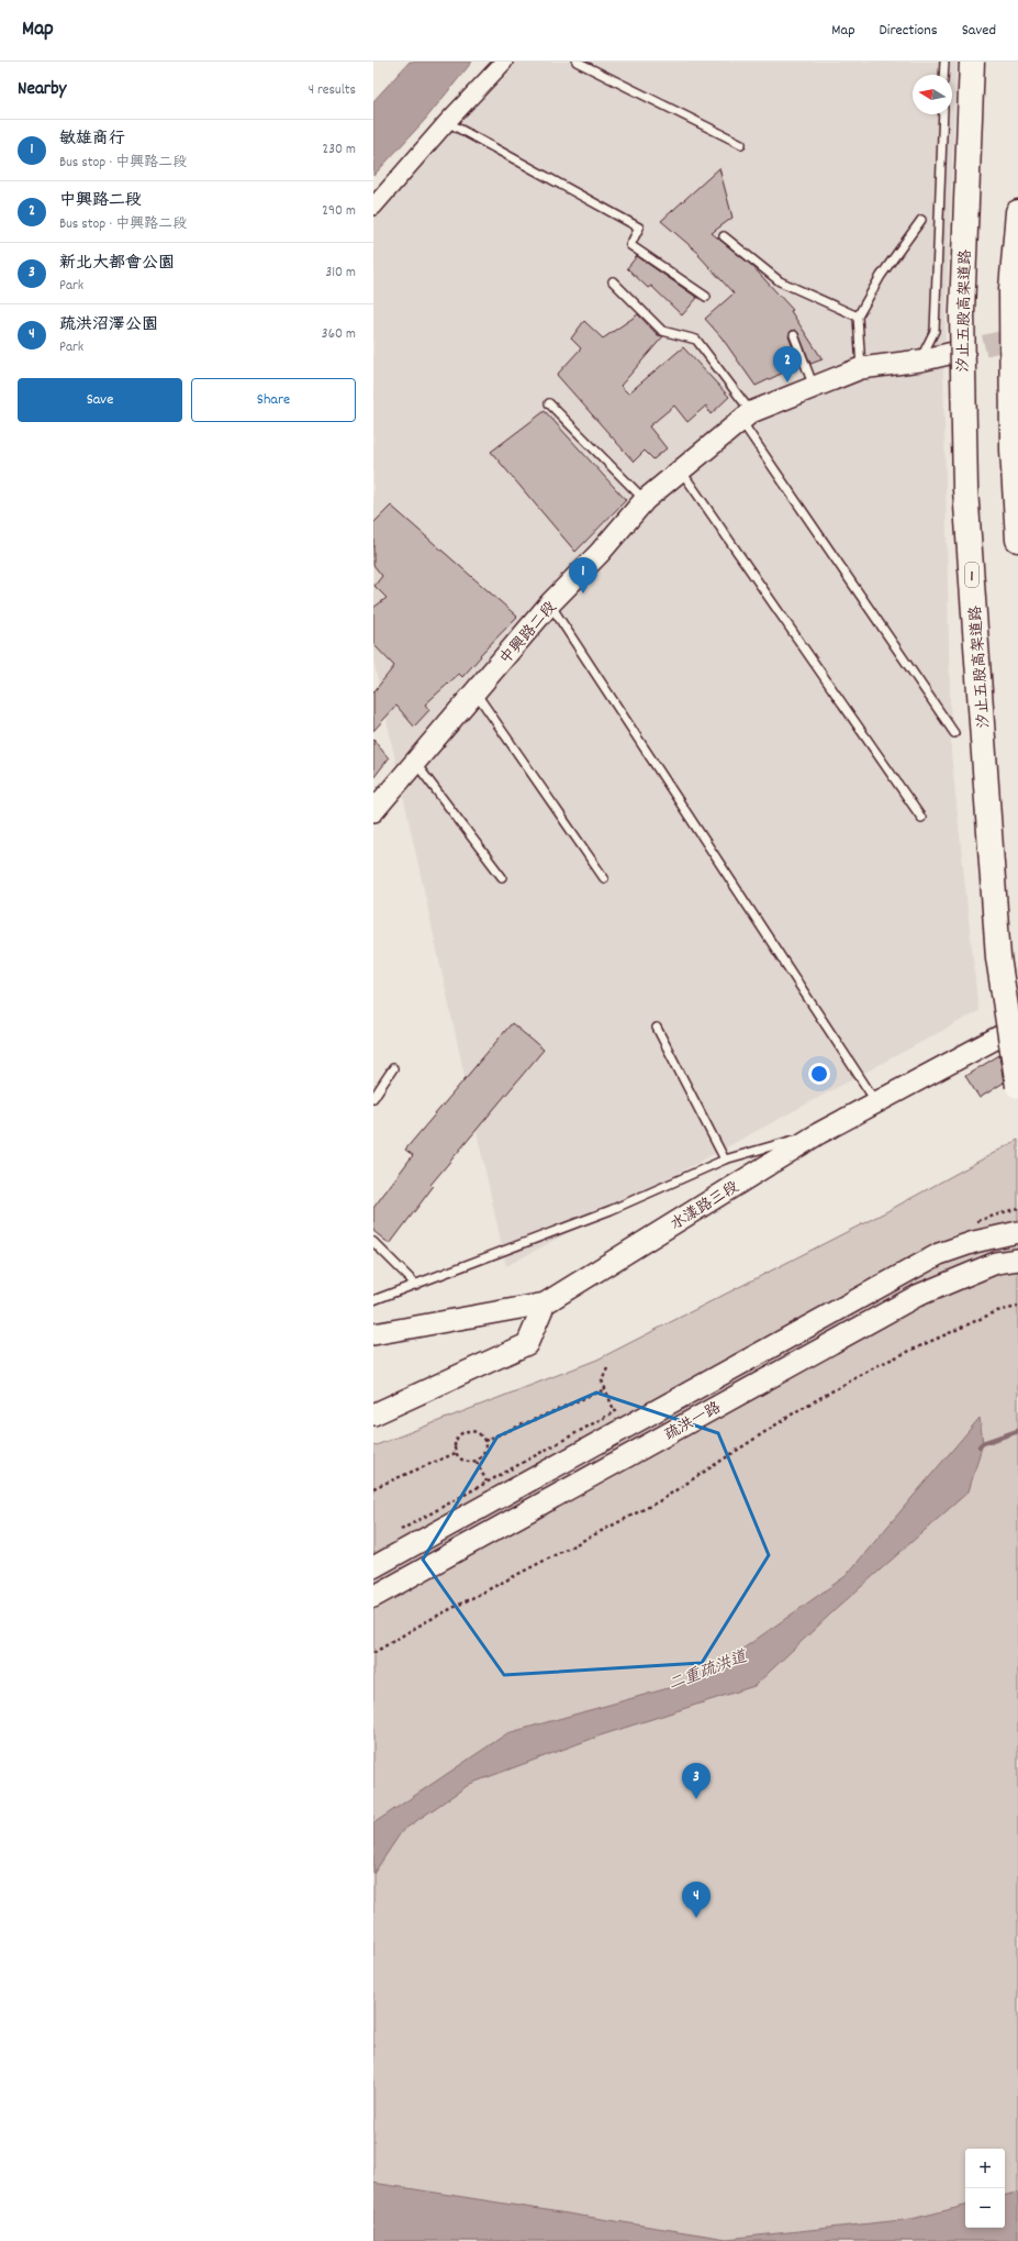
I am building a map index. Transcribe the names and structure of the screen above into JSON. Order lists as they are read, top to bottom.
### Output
{
  "streets": {
    "highway": ["汐止五股高架道路", "1"],
    "street": ["中興路二段", "水漾路三段", "疏洪一路"]
  },
  "water": ["二重疏洪道"],
  "north": "left",
  "page": {
    "header": "Map",
    "nav": ["Map", "Directions", "Saved"],
    "heading": ["Nearby", "4 results"],
    "list": [
      {
        "mark": "1",
        "name": "敏雄商行",
        "note": "Bus stop · 中興路二段",
        "value": "230 m"
      },
      {
        "mark": "2",
        "name": "中興路二段",
        "note": "Bus stop · 中興路二段",
        "value": "290 m"
      },
      {
        "mark": "3",
        "name": "新北大都會公園",
        "note": "Park",
        "value": "310 m"
      },
      {
        "mark": "4",
        "name": "疏洪沼澤公園",
        "note": "Park",
        "value": "360 m"
      }
    ],
    "pins": [
      "2",
      "1",
      "3",
      "4"
    ],
    "buttons": ["Save", "Share"],
    "map_buttons": ["+", "−"]
  }
}
